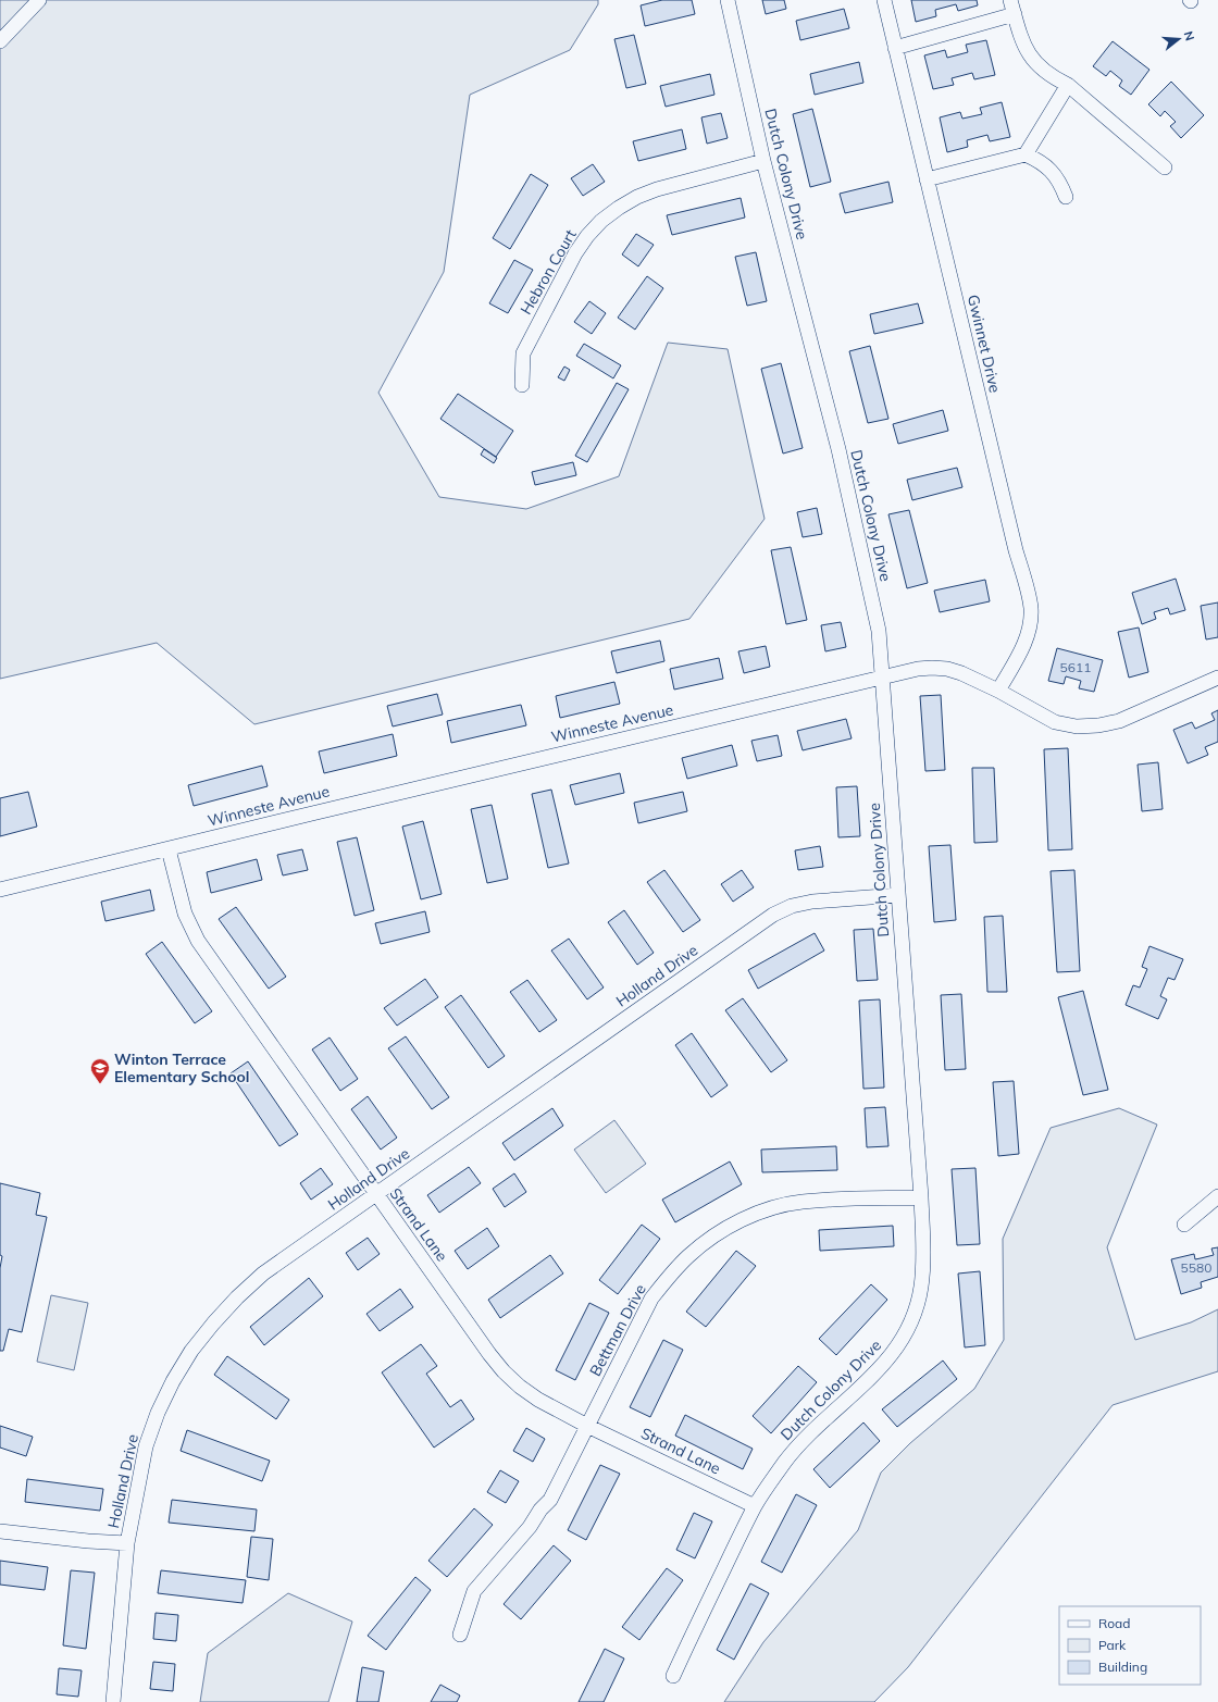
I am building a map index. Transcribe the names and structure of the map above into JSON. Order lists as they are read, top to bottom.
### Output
{
  "streets": {
    "street": [
      "Dutch Colony Drive",
      "Hebron Court",
      "Gwinnet Drive",
      "Winneste Avenue",
      "Holland Drive",
      "Strand Lane",
      "Bettman Drive"
    ]
  },
  "crossings": [
    ["Dutch Colony Drive", "Hebron Court"],
    ["Dutch Colony Drive", "Winneste Avenue"],
    ["Dutch Colony Drive", "Holland Drive"],
    ["Dutch Colony Drive", "Strand Lane"],
    ["Dutch Colony Drive", "Bettman Drive"],
    ["Gwinnet Drive", "Winneste Avenue"],
    ["Winneste Avenue", "Strand Lane"],
    ["Holland Drive", "Strand Lane"],
    ["Strand Lane", "Bettman Drive"]
  ],
  "places": {
    "school or university": ["Winton Terrace Elementary School"]
  },
  "house_numbers": ["5611", "5580"],
  "legend": ["Road", "Park", "Building"],
  "north": "right"
}
